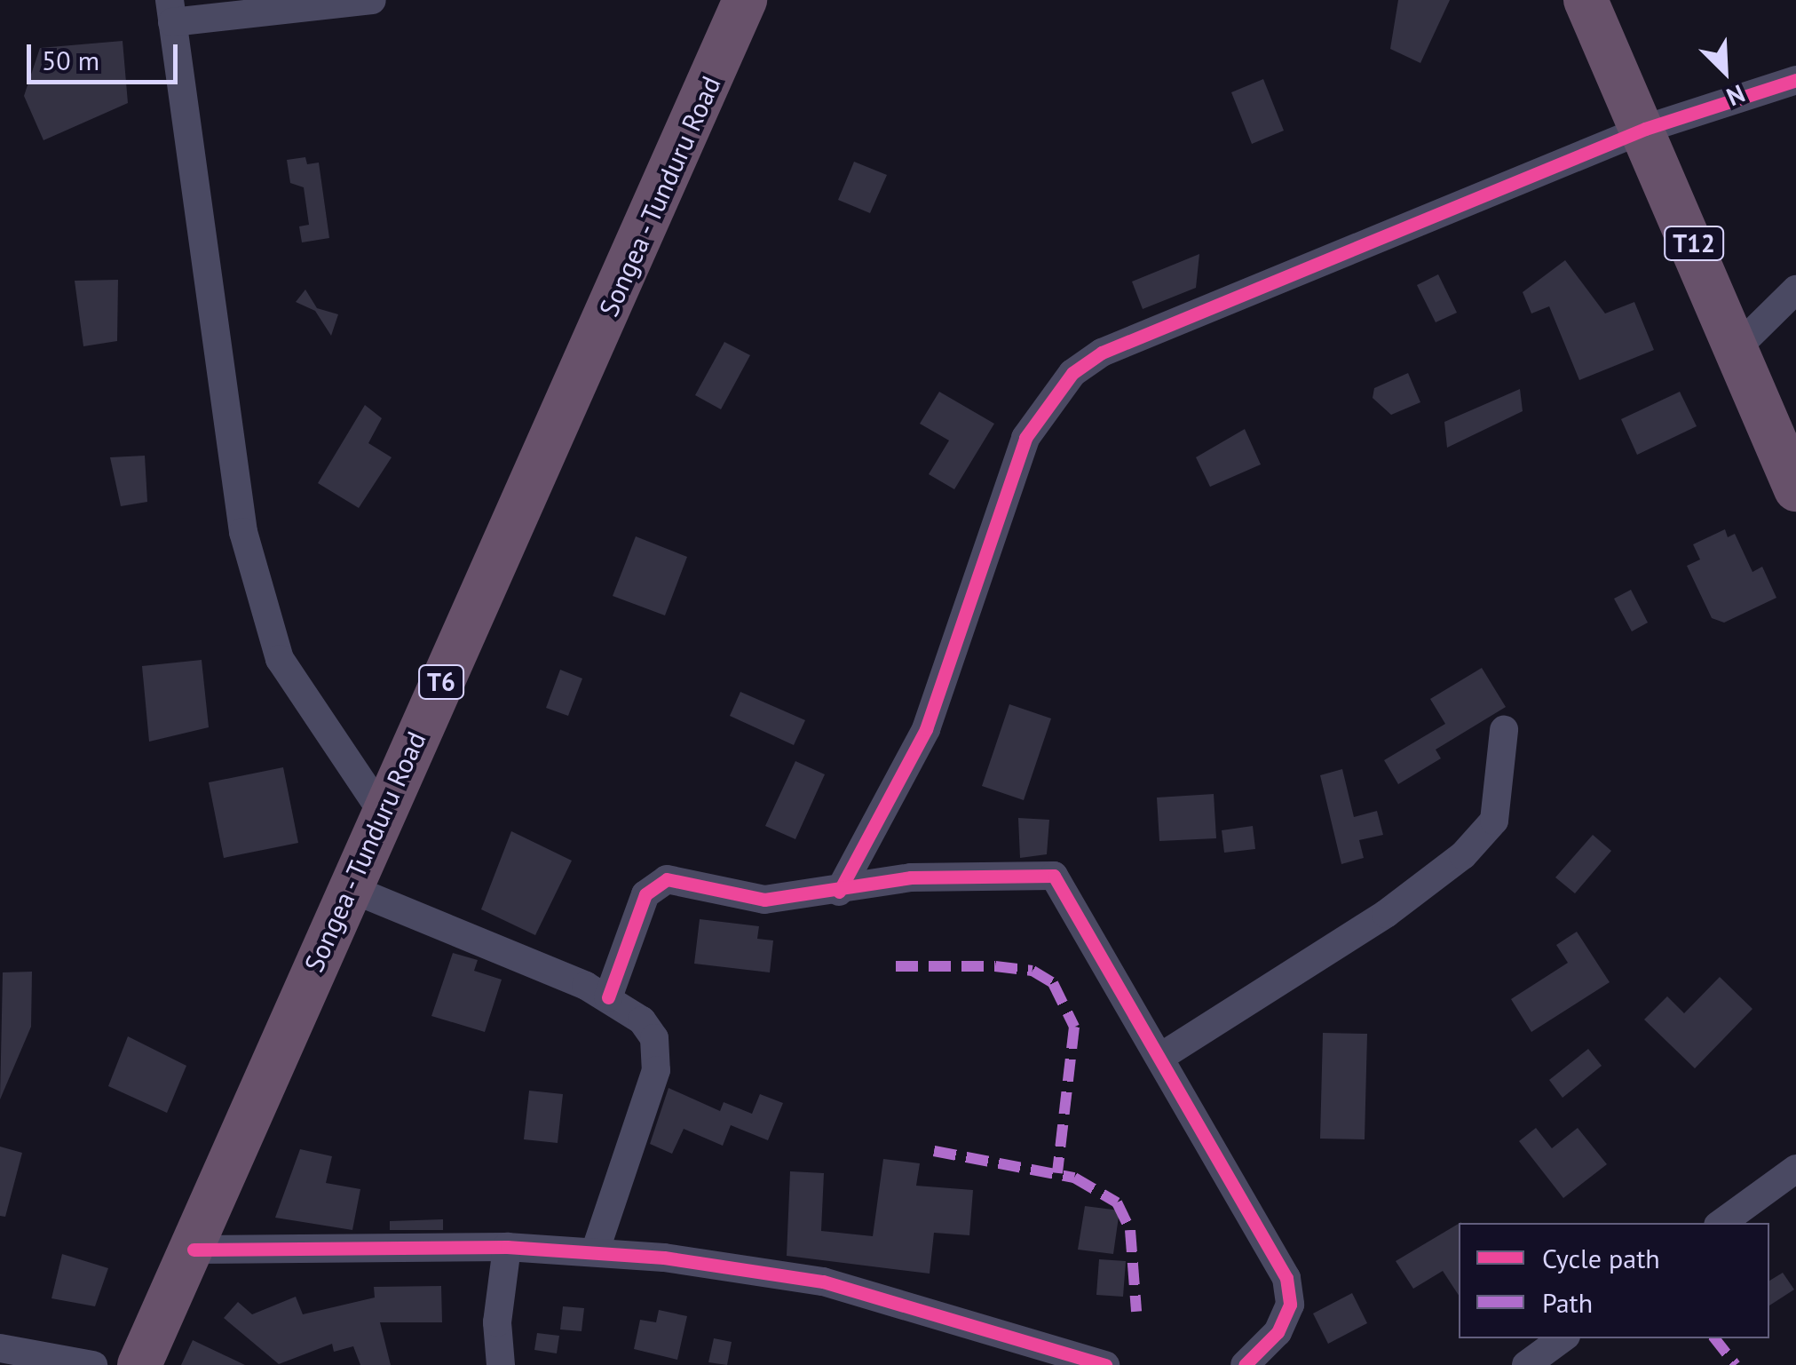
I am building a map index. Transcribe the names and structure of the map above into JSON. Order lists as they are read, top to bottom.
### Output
{
  "streets": {
    "highway": ["Songea - Tunduru Road", "T12", "T6"]
  },
  "legend": ["Cycle path", "Path"],
  "scale_bar": "50 m",
  "north": "bottom right"
}
